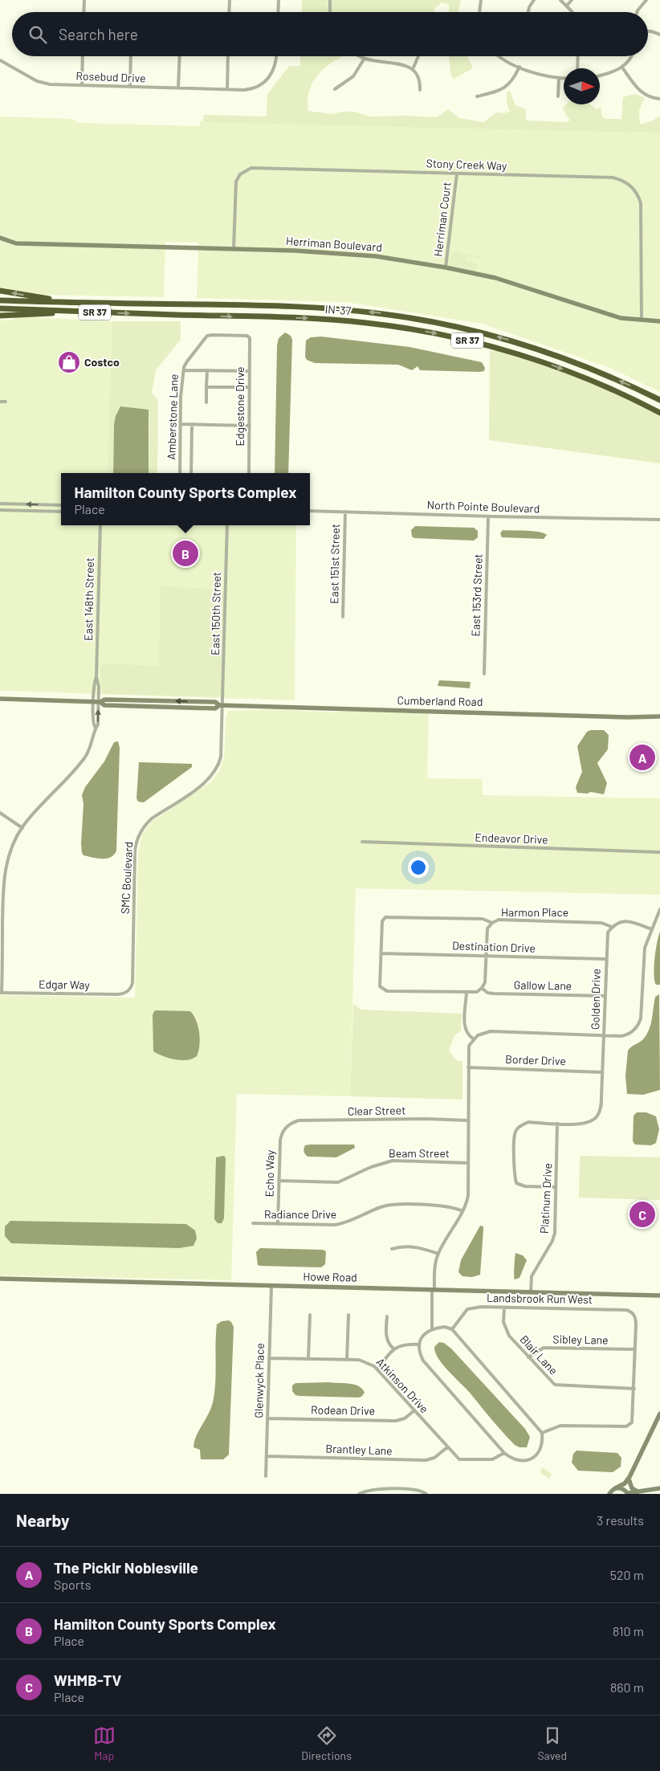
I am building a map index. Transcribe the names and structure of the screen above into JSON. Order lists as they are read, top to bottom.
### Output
{
  "streets": {
    "highway": ["IN-37", "SR 37"],
    "street": [
      "Rosebud Drive",
      "Stony Creek Way",
      "Herriman Court",
      "Herriman Boulevard",
      "Edgestone Drive",
      "Amberstone Lane",
      "North Pointe Boulevard",
      "East 151st Street",
      "East 153rd Street",
      "East 148th Street",
      "East 150th Street",
      "Cumberland Road",
      "Endeavor Drive",
      "SMC Boulevard",
      "Harmon Place",
      "Destination Drive",
      "Edgar Way",
      "Gallow Lane",
      "Golden Drive",
      "Border Drive",
      "Clear Street",
      "Beam Street",
      "Echo Way",
      "Platinum Drive",
      "Radiance Drive",
      "Howe Road",
      "Landsbrook Run West",
      "Sibley Lane",
      "Blair Lane",
      "Glenwyck Place",
      "Atkinson Drive",
      "Rodean Drive",
      "Brantley Lane"
    ]
  },
  "crossings": [
    ["Stony Creek Way", "Herriman Court"],
    ["Stony Creek Way", "Herriman Boulevard"],
    ["Herriman Court", "Herriman Boulevard"],
    ["Edgestone Drive", "Amberstone Lane"],
    ["North Pointe Boulevard", "East 151st Street"],
    ["North Pointe Boulevard", "East 153rd Street"],
    ["East 148th Street", "Cumberland Road"],
    ["East 150th Street", "Cumberland Road"],
    ["East 150th Street", "SMC Boulevard"],
    ["Cumberland Road", "SMC Boulevard"],
    ["SMC Boulevard", "Edgar Way"],
    ["Harmon Place", "Destination Drive"],
    ["Harmon Place", "Golden Drive"],
    ["Destination Drive", "Golden Drive"],
    ["Gallow Lane", "Golden Drive"],
    ["Golden Drive", "Border Drive"],
    ["Golden Drive", "Platinum Drive"],
    ["Clear Street", "Echo Way"],
    ["Beam Street", "Echo Way"],
    ["Echo Way", "Radiance Drive"],
    ["Platinum Drive", "Howe Road"],
    ["Howe Road", "Glenwyck Place"],
    ["Landsbrook Run West", "Sibley Lane"],
    ["Landsbrook Run West", "Blair Lane"],
    ["Sibley Lane", "Blair Lane"],
    ["Glenwyck Place", "Atkinson Drive"],
    ["Glenwyck Place", "Rodean Drive"],
    ["Glenwyck Place", "Brantley Lane"],
    ["Atkinson Drive", "Rodean Drive"],
    ["Atkinson Drive", "Brantley Lane"]
  ],
  "places": {
    "shop": ["Costco"]
  },
  "north": "right",
  "page": {
    "search": "Search here",
    "popup": ["Hamilton County Sports Complex", "Place"],
    "pins": ["B", "A", "C"],
    "heading": ["Nearby", "3 results"],
    "list": [
      {
        "mark": "A",
        "name": "The Picklr Noblesville",
        "note": "Sports",
        "value": "520 m"
      },
      {
        "mark": "B",
        "name": "Hamilton County Sports Complex",
        "note": "Place",
        "value": "810 m"
      },
      {
        "mark": "C",
        "name": "WHMB-TV",
        "note": "Place",
        "value": "860 m"
      }
    ],
    "nav": ["Map", "Directions", "Saved"]
  }
}
